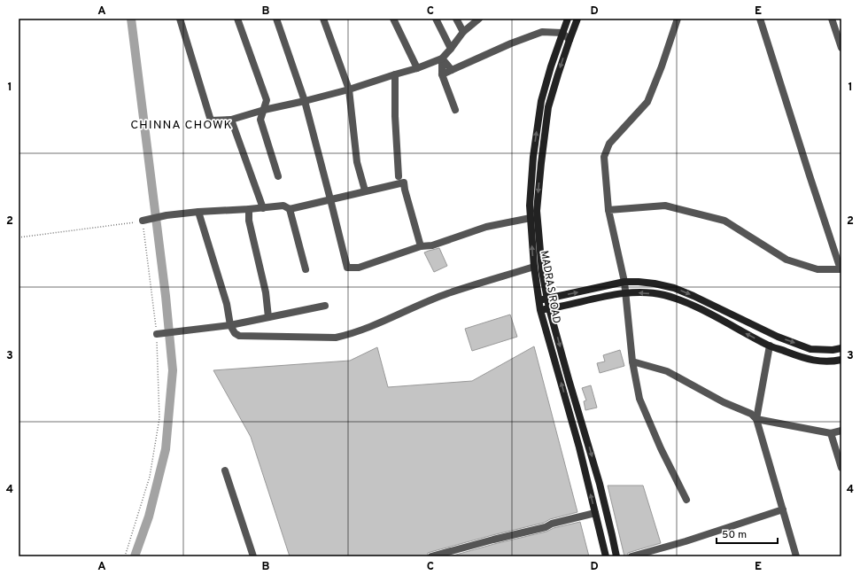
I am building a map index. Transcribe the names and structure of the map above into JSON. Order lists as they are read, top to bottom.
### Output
{
  "streets": {
    "main road": ["MADRAS ROAD"]
  },
  "districts": ["CHINNA CHOWK"],
  "scale_bar": "50 m",
  "grid": {
    "columns": [
      "A",
      "B",
      "C",
      "D",
      "E"
    ],
    "rows": [
      "1",
      "2",
      "3",
      "4"
    ]
  }
}
